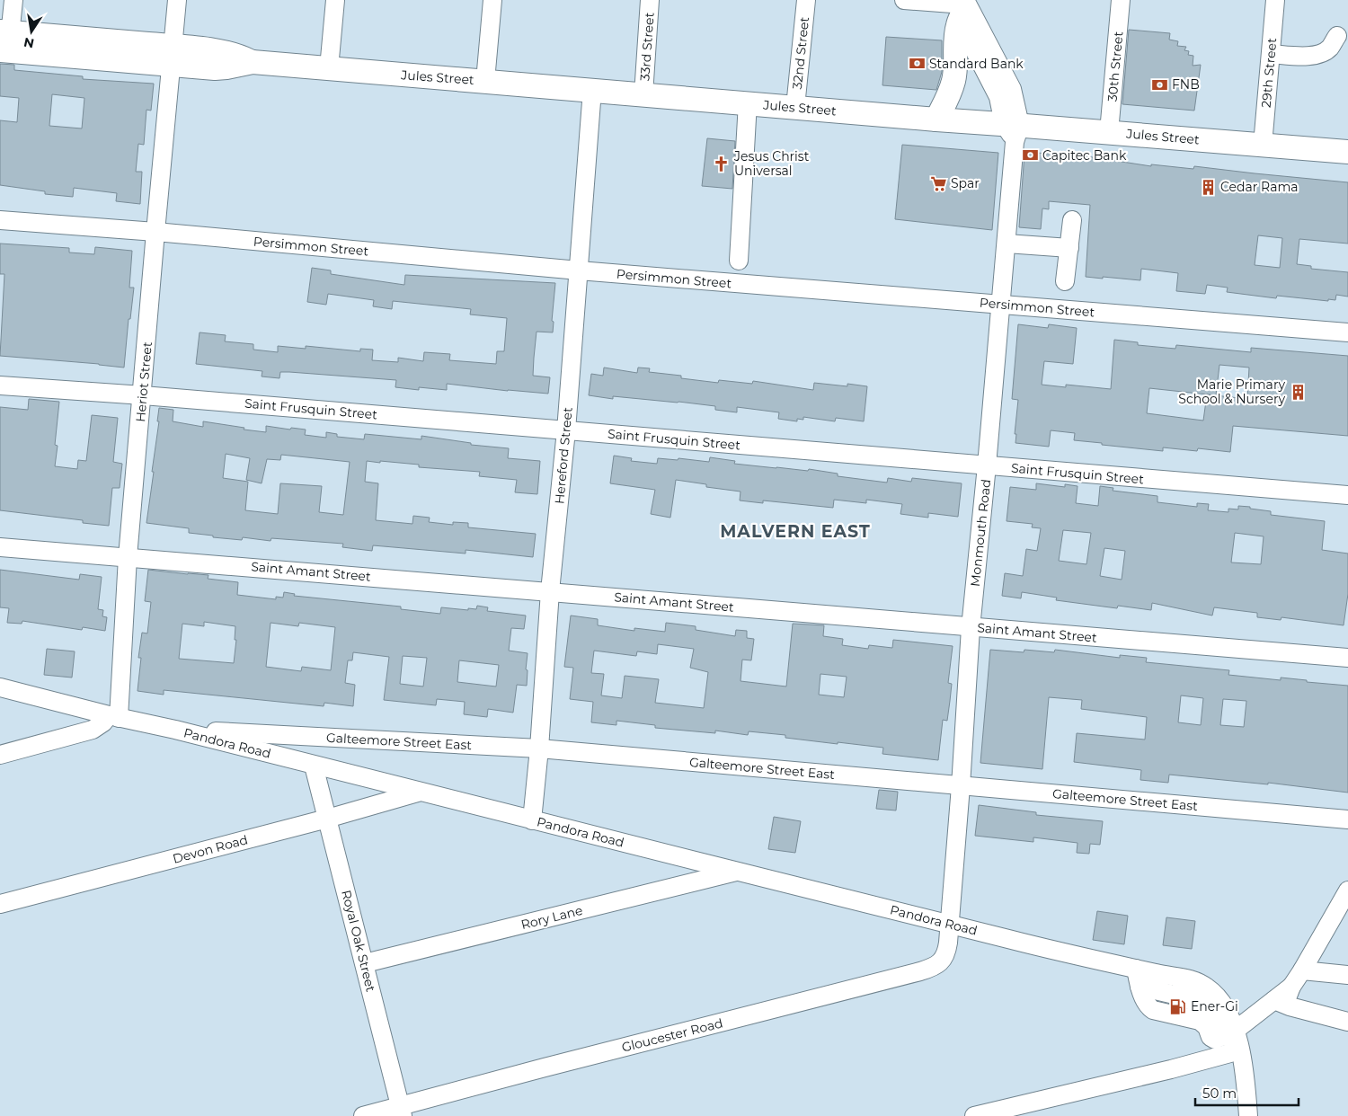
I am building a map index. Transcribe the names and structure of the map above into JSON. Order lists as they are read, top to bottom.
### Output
{
  "streets": {
    "main road": ["Jules Street"],
    "street": [
      "33rd Street",
      "32nd Street",
      "30th Street",
      "29th Street",
      "Persimmon Street",
      "Heriot Street",
      "Saint Frusquin Street",
      "Hereford Street",
      "Monmouth Road",
      "Saint Amant Street",
      "Galteemore Street East",
      "Pandora Road",
      "Devon Road",
      "Rory Lane",
      "Royal Oak Street",
      "Gloucester Road"
    ]
  },
  "crossings": [
    ["33rd Street", "Jules Street"],
    ["32nd Street", "Jules Street"],
    ["30th Street", "Jules Street"],
    ["29th Street", "Jules Street"],
    ["Jules Street", "Heriot Street"],
    ["Jules Street", "Hereford Street"],
    ["Jules Street", "Monmouth Road"],
    ["Persimmon Street", "Heriot Street"],
    ["Persimmon Street", "Hereford Street"],
    ["Persimmon Street", "Monmouth Road"],
    ["Heriot Street", "Saint Frusquin Street"],
    ["Heriot Street", "Saint Amant Street"],
    ["Heriot Street", "Pandora Road"],
    ["Saint Frusquin Street", "Hereford Street"],
    ["Saint Frusquin Street", "Monmouth Road"],
    ["Hereford Street", "Saint Amant Street"],
    ["Hereford Street", "Galteemore Street East"],
    ["Hereford Street", "Pandora Road"],
    ["Monmouth Road", "Saint Amant Street"],
    ["Monmouth Road", "Galteemore Street East"],
    ["Monmouth Road", "Pandora Road"],
    ["Monmouth Road", "Gloucester Road"],
    ["Galteemore Street East", "Pandora Road"],
    ["Pandora Road", "Devon Road"],
    ["Pandora Road", "Rory Lane"],
    ["Pandora Road", "Royal Oak Street"],
    ["Pandora Road", "Gloucester Road"],
    ["Devon Road", "Royal Oak Street"],
    ["Rory Lane", "Royal Oak Street"],
    ["Royal Oak Street", "Gloucester Road"]
  ],
  "districts": ["MALVERN EAST"],
  "places": {
    "bank": ["Standard Bank", "FNB", "Capitec Bank"],
    "church": ["Jesus Christ Universal"],
    "supermarket": ["Spar"],
    "building": ["Cedar Rama", "Marie Primary School & Nursery"],
    "fuel station": ["Ener-Gi"]
  },
  "scale_bar": "50 m",
  "north": "bottom"
}
